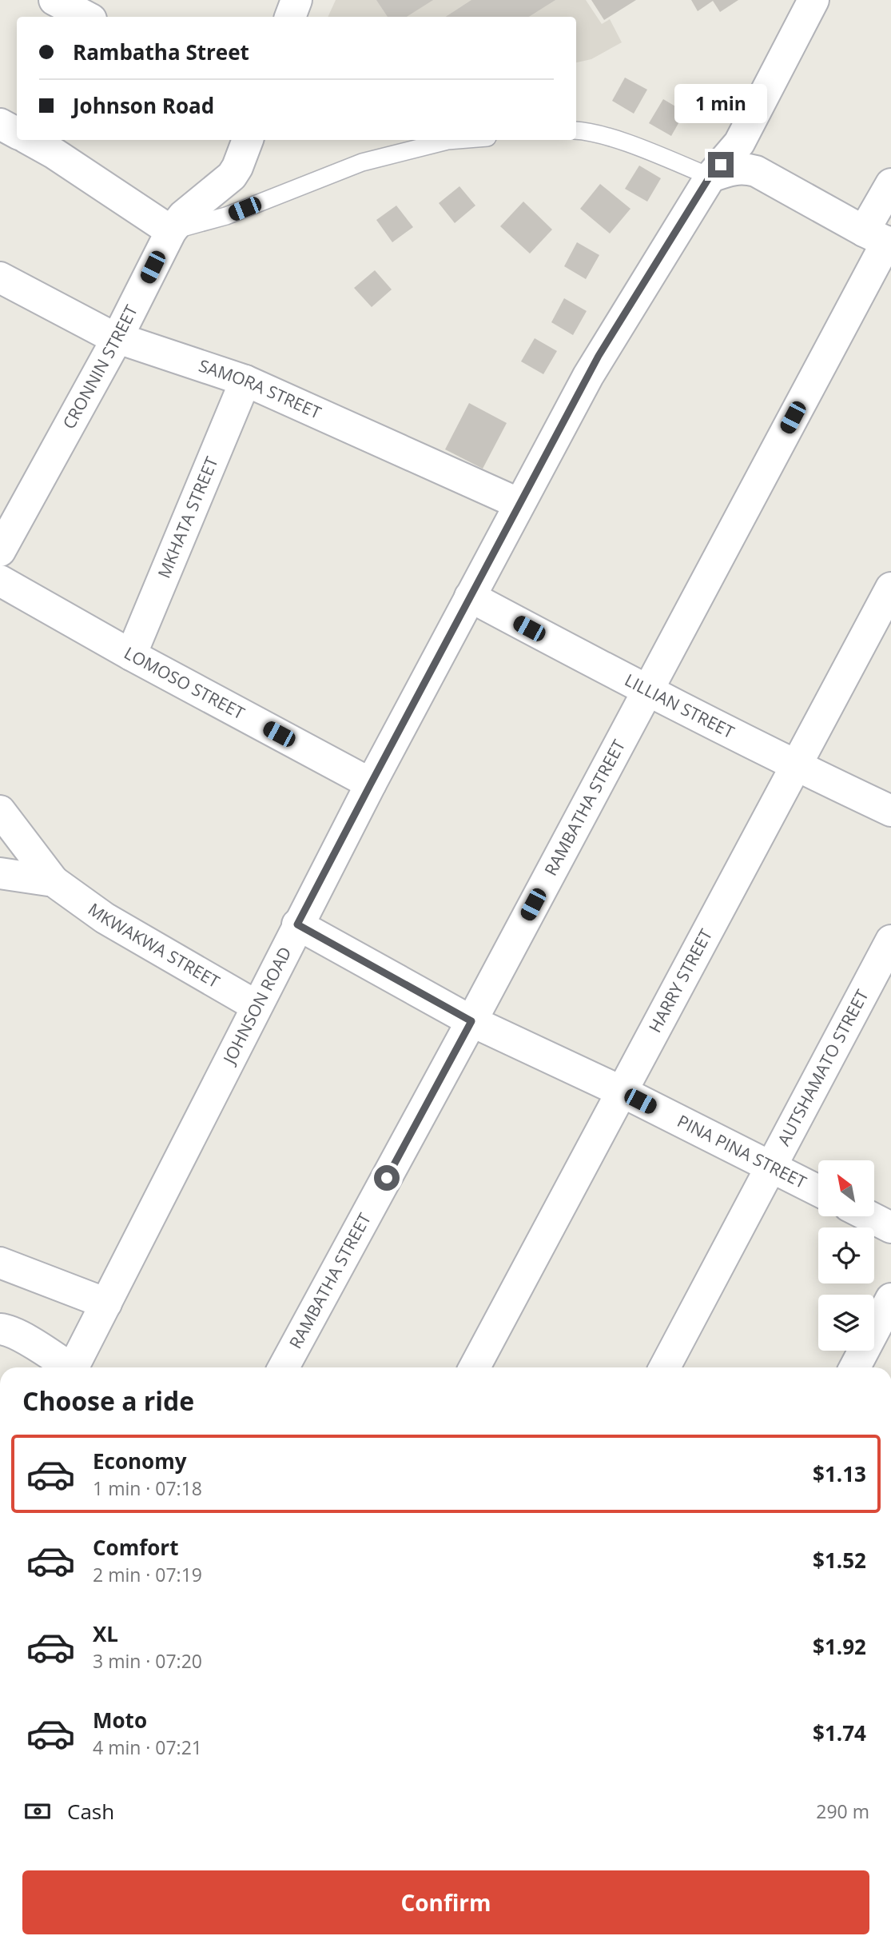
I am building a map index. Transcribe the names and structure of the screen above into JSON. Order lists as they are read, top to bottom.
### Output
{
  "streets": {
    "street": [
      "CRONNIN STREET",
      "SAMORA STREET",
      "MKHATA STREET",
      "LOMOSO STREET",
      "LILLIAN STREET",
      "RAMBATHA STREET",
      "MKWAKWA STREET",
      "HARRY STREET",
      "JOHNSON ROAD",
      "AUTSHAMATO STREET",
      "PINA PINA STREET"
    ]
  },
  "crossings": [
    ["CRONNIN STREET", "SAMORA STREET"],
    ["SAMORA STREET", "MKHATA STREET"],
    ["SAMORA STREET", "JOHNSON ROAD"],
    ["MKHATA STREET", "LOMOSO STREET"],
    ["LOMOSO STREET", "JOHNSON ROAD"],
    ["LILLIAN STREET", "RAMBATHA STREET"],
    ["LILLIAN STREET", "HARRY STREET"],
    ["LILLIAN STREET", "JOHNSON ROAD"],
    ["RAMBATHA STREET", "PINA PINA STREET"],
    ["MKWAKWA STREET", "JOHNSON ROAD"],
    ["HARRY STREET", "PINA PINA STREET"],
    ["JOHNSON ROAD", "PINA PINA STREET"],
    ["AUTSHAMATO STREET", "PINA PINA STREET"]
  ],
  "north": "top left",
  "page": {
    "banner": ["Rambatha Street", "Johnson Road"],
    "bubble": "1 min",
    "heading": "Choose a ride",
    "list": [
      {
        "name": "Economy",
        "note": "1 min · 07:18",
        "value": "$1.13"
      },
      {
        "name": "Comfort",
        "note": "2 min · 07:19",
        "value": "$1.52"
      },
      {
        "name": "XL",
        "note": "3 min · 07:20",
        "value": "$1.92"
      },
      {
        "name": "Moto",
        "note": "4 min · 07:21",
        "value": "$1.74"
      }
    ],
    "pay": ["Cash", "290 m"],
    "buttons": "Confirm"
  }
}
